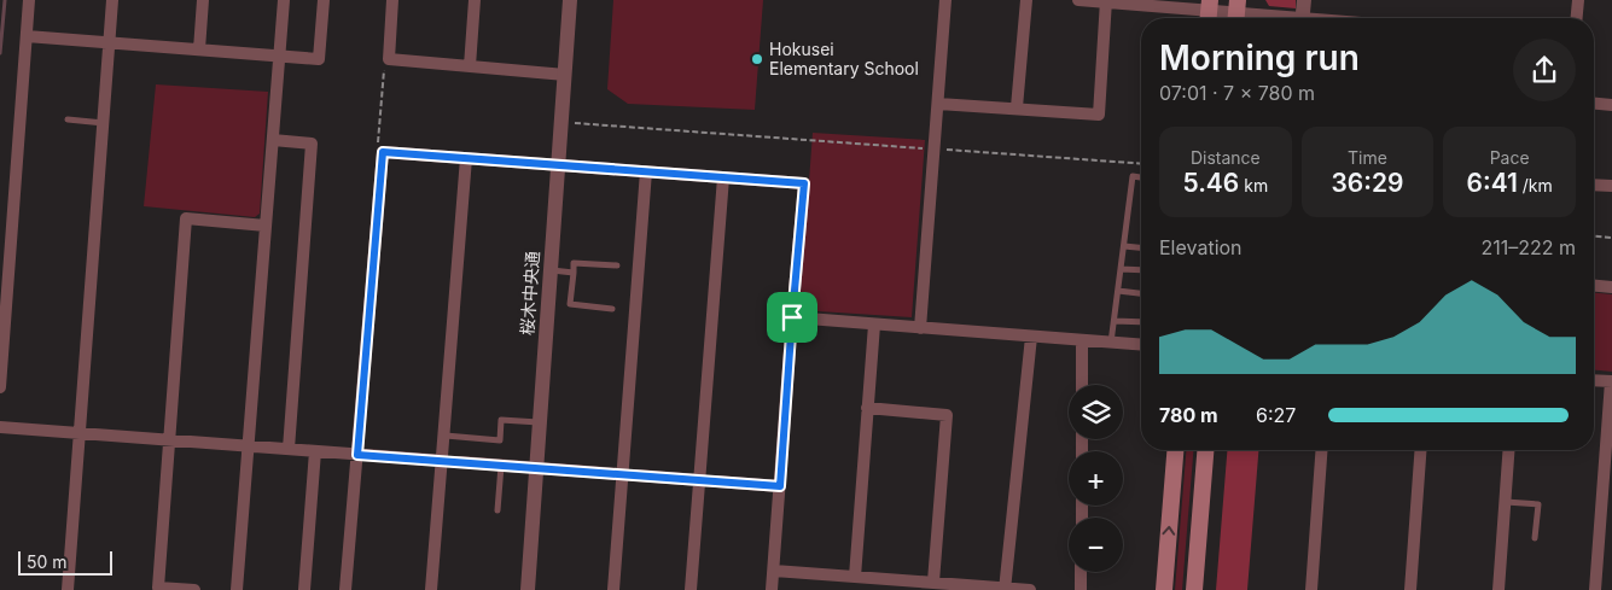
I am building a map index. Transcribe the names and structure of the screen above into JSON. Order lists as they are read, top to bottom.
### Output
{
  "streets": {
    "street": ["桜木中央通"]
  },
  "places": ["Hokusei Elementary School"],
  "scale_bar": "50 m",
  "page": {
    "heading": ["Morning run", "07:01 · 7 × 780 m"],
    "stats": [
      ["Distance", "5.46 km"],
      ["Time", "36:29"],
      ["Pace", "6:41 /km"]
    ],
    "chart": ["Elevation", "211–222 m"],
    "map_buttons": ["+", "−"],
    "list": [
      {
        "name": "780 m",
        "note": "6:27"
      }
    ],
    "scale": "50 m"
  }
}
